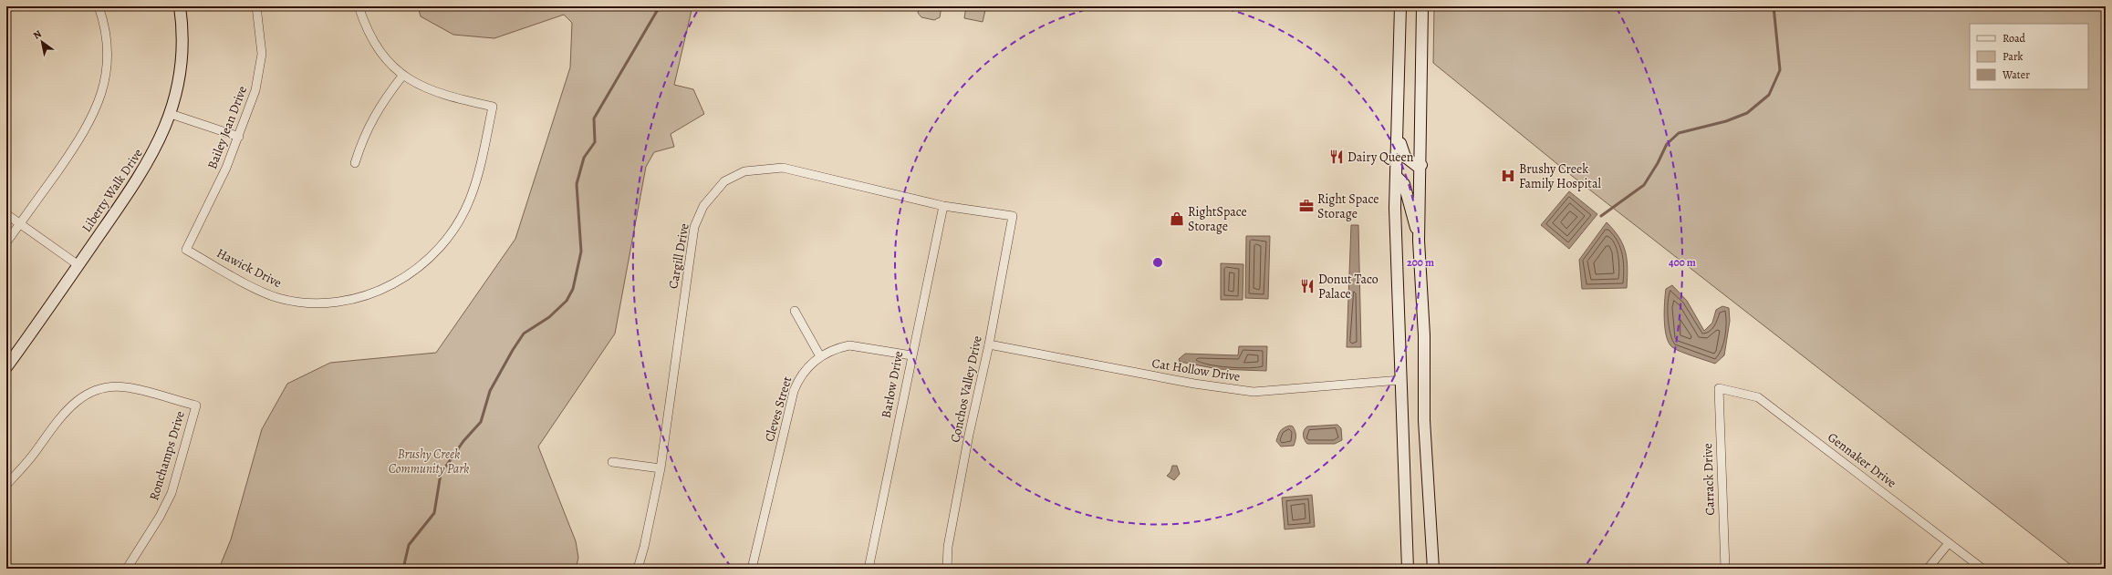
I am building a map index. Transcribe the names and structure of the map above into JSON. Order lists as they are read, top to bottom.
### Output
{
  "streets": {
    "main road": ["Liberty Walk Drive"],
    "street": [
      "Bailey Jean Drive",
      "Cargill Drive",
      "Hawick Drive",
      "Cat Hollow Drive",
      "Barlow Drive",
      "Conchos Valley Drive",
      "Cleves Street",
      "Ronchamps Drive",
      "Gennaker Drive",
      "Carrack Drive"
    ]
  },
  "crossings": [
    ["Bailey Jean Drive", "Hawick Drive"],
    ["Cargill Drive", "Barlow Drive"],
    ["Cargill Drive", "Conchos Valley Drive"],
    ["Cat Hollow Drive", "Conchos Valley Drive"],
    ["Barlow Drive", "Cleves Street"],
    ["Gennaker Drive", "Carrack Drive"]
  ],
  "parks": ["Brushy Creek Community Park"],
  "places": {
    "restaurant": ["Dairy Queen", "Donut Taco Palace"],
    "hospital": ["Brushy Creek Family Hospital"],
    "office": ["Right Space Storage"],
    "shop": ["RightSpace Storage"]
  },
  "legend": ["Road", "Park", "Water"],
  "north": "top left",
  "rings": ["200 m", "400 m"]
}
